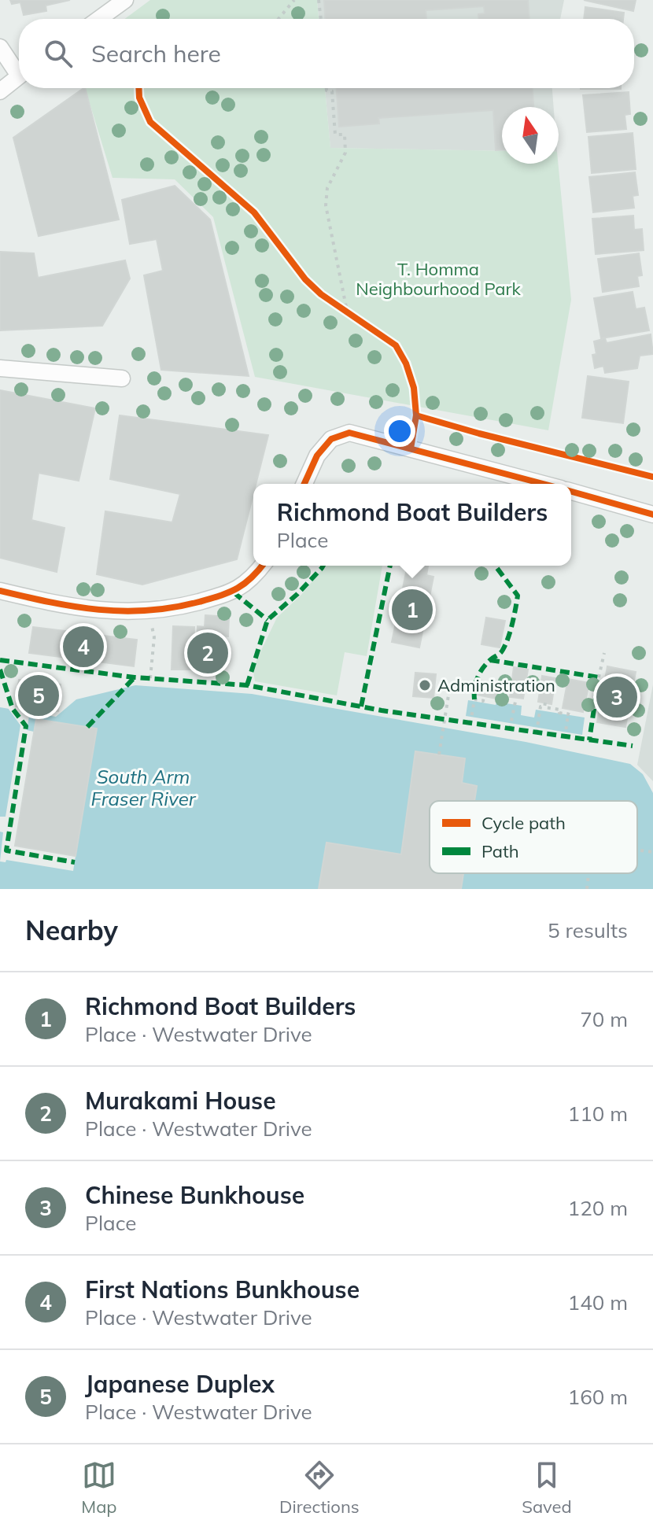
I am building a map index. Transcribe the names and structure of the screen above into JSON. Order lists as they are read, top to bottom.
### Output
{
  "water": ["South Arm Fraser River"],
  "parks": ["T. Homma Neighbourhood Park"],
  "places": ["Administration"],
  "legend": ["Cycle path", "Path"],
  "north": "top",
  "page": {
    "search": "Search here",
    "popup": ["Richmond Boat Builders", "Place"],
    "pins": [
      "1",
      "4",
      "2",
      "5",
      "3"
    ],
    "heading": ["Nearby", "5 results"],
    "list": [
      {
        "mark": "1",
        "name": "Richmond Boat Builders",
        "note": "Place · Westwater Drive",
        "value": "70 m"
      },
      {
        "mark": "2",
        "name": "Murakami House",
        "note": "Place · Westwater Drive",
        "value": "110 m"
      },
      {
        "mark": "3",
        "name": "Chinese Bunkhouse",
        "note": "Place",
        "value": "120 m"
      },
      {
        "mark": "4",
        "name": "First Nations Bunkhouse",
        "note": "Place · Westwater Drive",
        "value": "140 m"
      },
      {
        "mark": "5",
        "name": "Japanese Duplex",
        "note": "Place · Westwater Drive",
        "value": "160 m"
      }
    ],
    "nav": ["Map", "Directions", "Saved"]
  }
}
